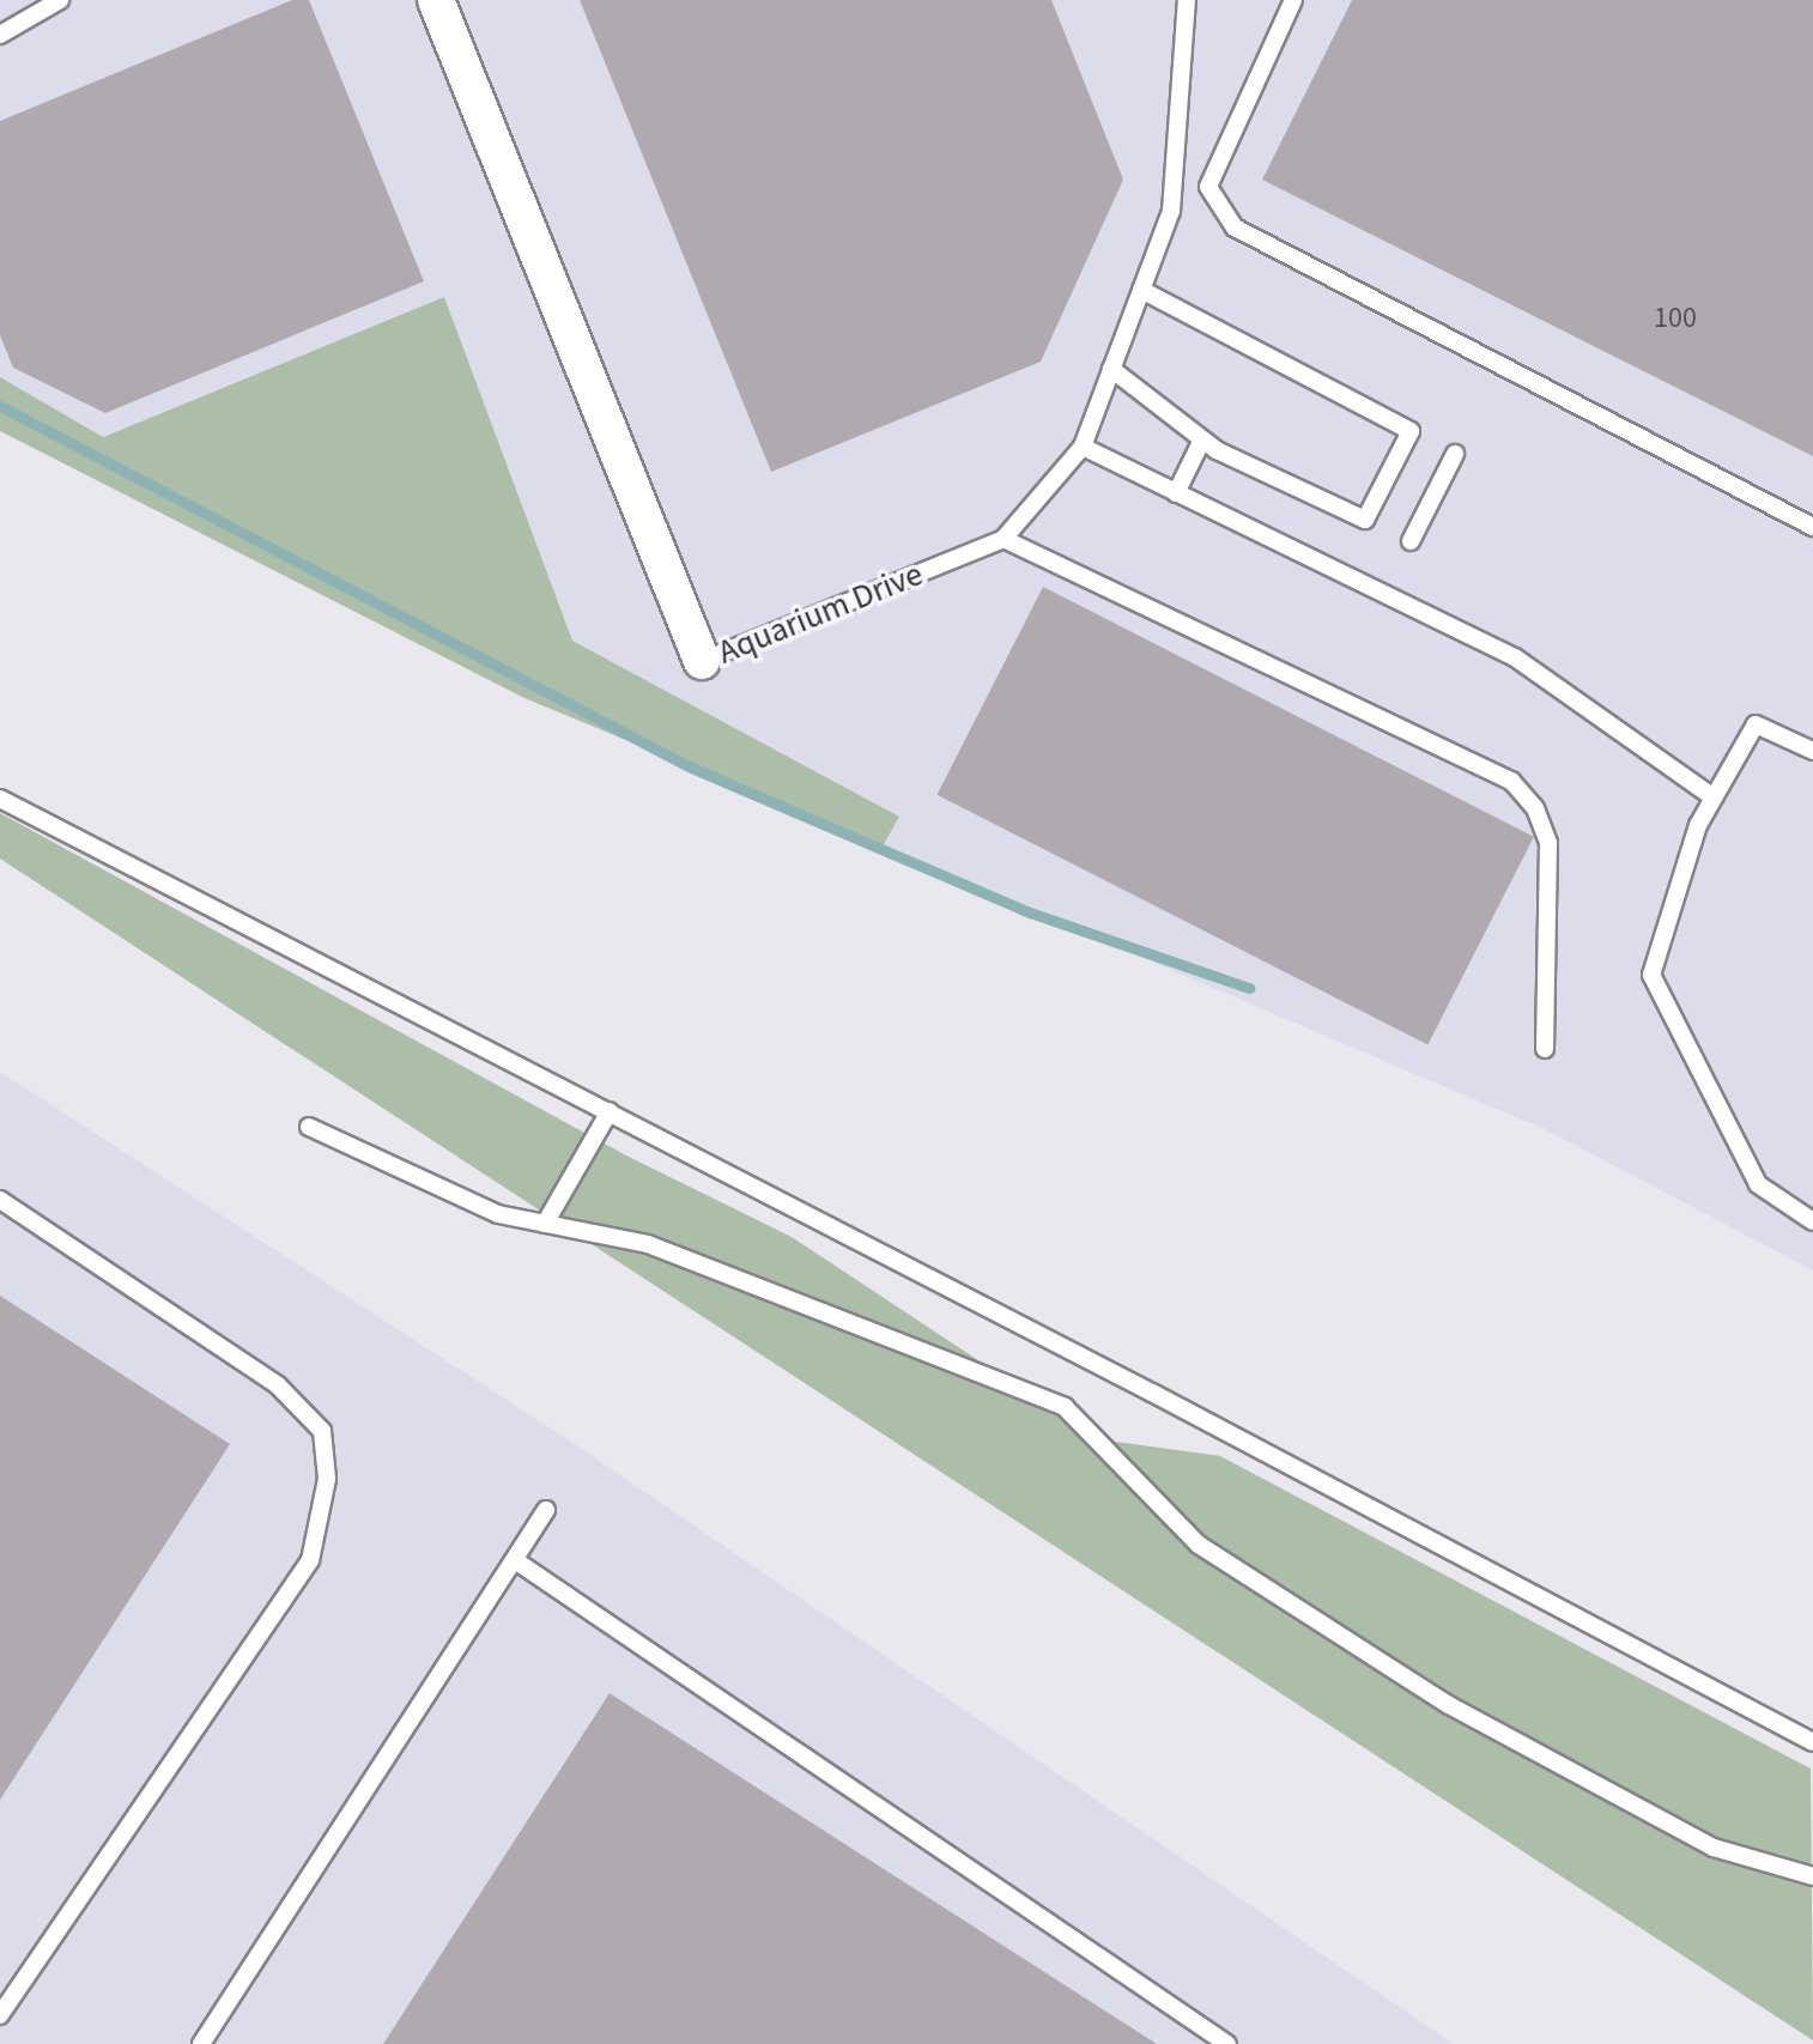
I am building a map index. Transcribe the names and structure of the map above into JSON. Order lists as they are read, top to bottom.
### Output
{
  "streets": {
    "street": ["Aquarium Drive"]
  },
  "house_numbers": ["100"]
}
